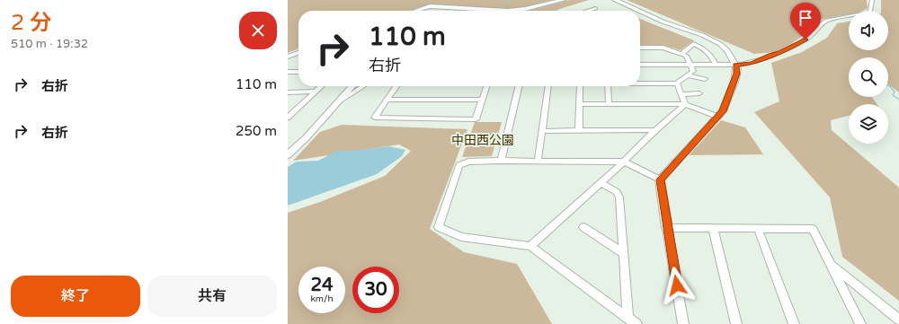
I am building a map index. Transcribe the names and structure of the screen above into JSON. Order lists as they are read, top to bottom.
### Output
{
  "parks": ["中田西公園"],
  "page": {
    "heading": ["2 分", "510 m · 19:32"],
    "turn": ["110 m", "右折"],
    "list": [
      {
        "name": "右折",
        "value": "110 m"
      },
      {
        "name": "右折",
        "value": "250 m"
      }
    ],
    "speed": "24 km/h",
    "limit": "30",
    "buttons": ["終了", "共有"]
  }
}
